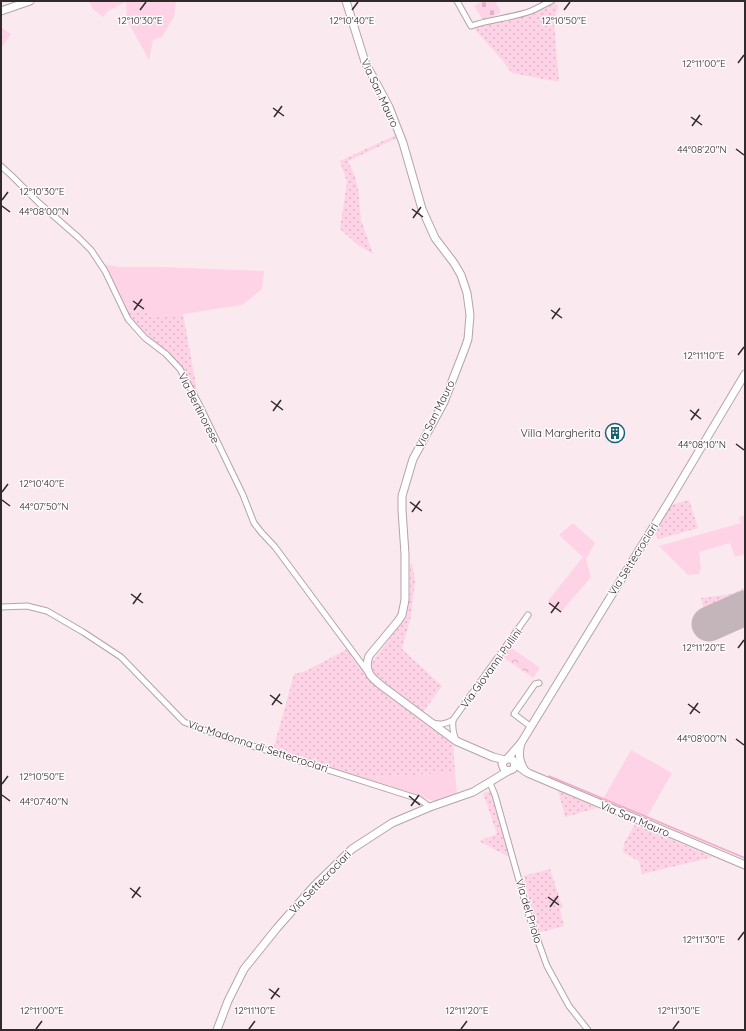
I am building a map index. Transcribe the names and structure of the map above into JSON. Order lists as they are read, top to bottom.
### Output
{
  "streets": {
    "main road": ["Via San Mauro", "Via Settecrociari"],
    "street": [
      "Via Bertinorese",
      "Via Giovanni Pullini",
      "Via Madonna di Settecrociari",
      "Via del Priolo"
    ]
  },
  "crossings": [
    ["Via San Mauro", "Via Bertinorese"],
    ["Via San Mauro", "Via Settecrociari"],
    ["Via San Mauro", "Via Giovanni Pullini"],
    ["Via Settecrociari", "Via Madonna di Settecrociari"],
    ["Via Settecrociari", "Via del Priolo"]
  ],
  "places": {
    "building": ["Villa Margherita"]
  },
  "coordinates": [
    "12°10'30\"E",
    "12°10'40\"E",
    "12°10'50\"E",
    "12°11'00\"E",
    "44°08'20\"N",
    "44°08'00\"N",
    "12°11'10\"E",
    "44°08'10\"N",
    "44°07'50\"N",
    "12°11'20\"E",
    "44°07'40\"N",
    "12°11'30\"E"
  ]
}
